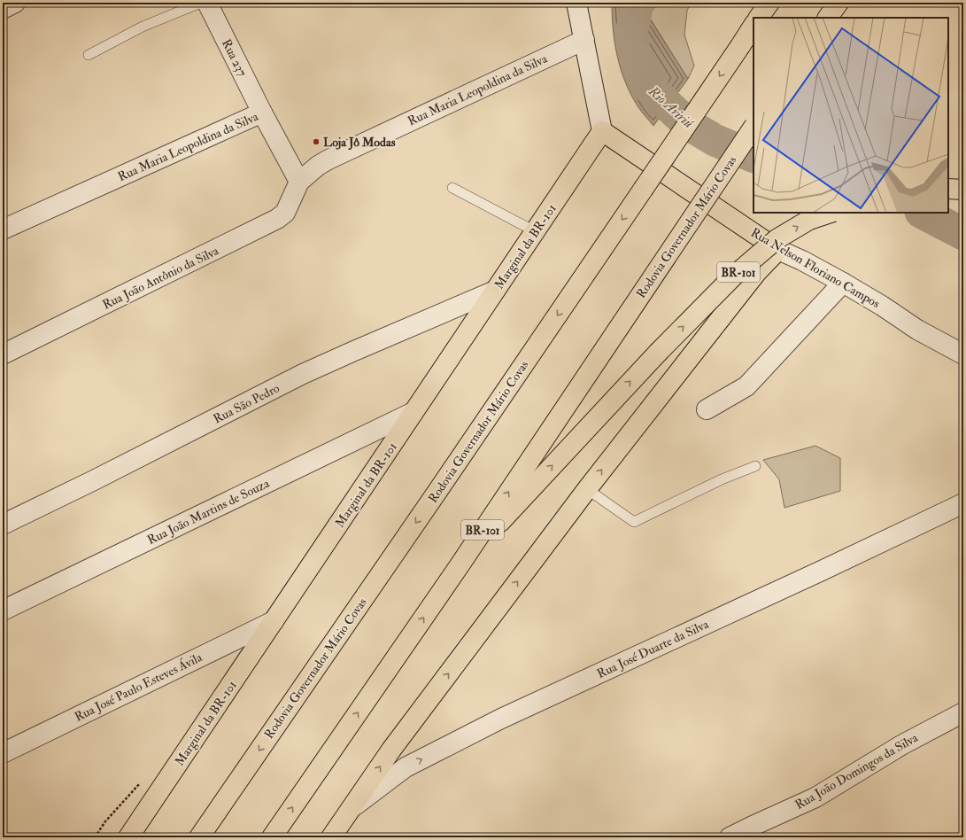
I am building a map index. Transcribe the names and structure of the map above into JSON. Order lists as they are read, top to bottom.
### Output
{
  "streets": {
    "main road": [
      "Rodovia Governador Mário Covas",
      "Marginal da BR-101",
      "Rua Nelson Floriano Campos",
      "BR-101"
    ],
    "street": [
      "Rua 237",
      "Rua Maria Leopoldina da Silva",
      "Rua João Antônio da Silva",
      "Rua São Pedro",
      "Rua João Martins de Souza",
      "Rua José Duarte da Silva",
      "Rua José Paulo Esteves Ávila",
      "Rua João Domingos da Silva"
    ]
  },
  "crossings": [
    ["Rua 237", "Rua Maria Leopoldina da Silva"],
    ["Rua Maria Leopoldina da Silva", "Rua João Antônio da Silva"],
    ["Rodovia Governador Mário Covas", "BR-101"],
    ["Marginal da BR-101", "Rua Nelson Floriano Campos"],
    ["Marginal da BR-101", "Rua São Pedro"],
    ["Marginal da BR-101", "Rua João Martins de Souza"],
    ["Marginal da BR-101", "Rua José Paulo Esteves Ávila"]
  ],
  "one_way": ["Rua José Duarte da Silva"],
  "water": ["Rio Aririú"],
  "places": ["Loja Jô Modas"]
}
